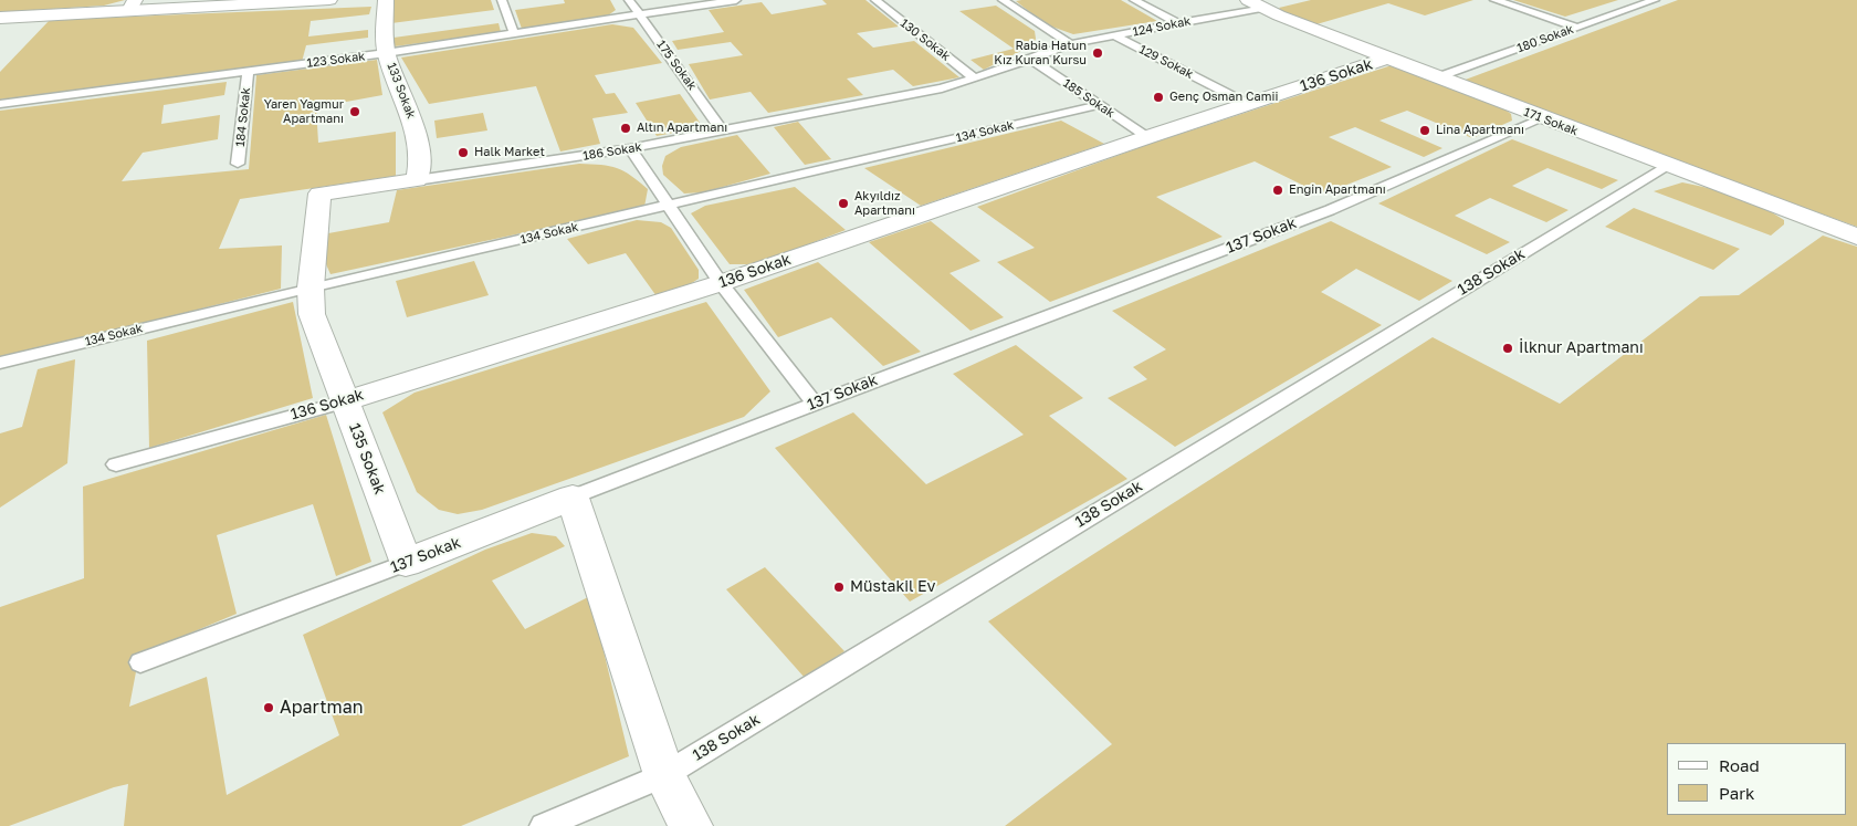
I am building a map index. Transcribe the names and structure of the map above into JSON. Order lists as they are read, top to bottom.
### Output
{
  "streets": {
    "street": [
      "124 Sokak",
      "136 Sokak",
      "133 Sokak",
      "171 Sokak",
      "186 Sokak",
      "137 Sokak",
      "135 Sokak"
    ],
    "lane": [
      "180 Sokak",
      "130 Sokak",
      "123 Sokak",
      "129 Sokak",
      "175 Sokak",
      "185 Sokak",
      "184 Sokak",
      "134 Sokak",
      "138 Sokak"
    ]
  },
  "crossings": [
    ["124 Sokak", "129 Sokak"],
    ["124 Sokak", "185 Sokak"],
    ["124 Sokak", "171 Sokak"],
    ["124 Sokak", "186 Sokak"],
    ["180 Sokak", "171 Sokak"],
    ["130 Sokak", "186 Sokak"],
    ["123 Sokak", "175 Sokak"],
    ["123 Sokak", "133 Sokak"],
    ["123 Sokak", "184 Sokak"],
    ["129 Sokak", "136 Sokak"],
    ["175 Sokak", "186 Sokak"],
    ["136 Sokak", "185 Sokak"],
    ["136 Sokak", "171 Sokak"],
    ["136 Sokak", "135 Sokak"],
    ["133 Sokak", "186 Sokak"],
    ["185 Sokak", "134 Sokak"],
    ["185 Sokak", "186 Sokak"],
    ["171 Sokak", "137 Sokak"],
    ["171 Sokak", "138 Sokak"],
    ["134 Sokak", "135 Sokak"],
    ["186 Sokak", "135 Sokak"],
    ["137 Sokak", "135 Sokak"]
  ],
  "places": [
    "Rabia Hatun Kız Kuran Kursu",
    "Genç Osman Camii",
    "Yaren Yağmur Apartmanı",
    "Altın Apartmanı",
    "Lina Apartmanı",
    "Halk Market",
    "Engin Apartmanı",
    "Akyıldız Apartmanı",
    "İlknur Apartmanı",
    "Müstakil Ev",
    "Apartman"
  ],
  "legend": ["Road", "Park"]
}
